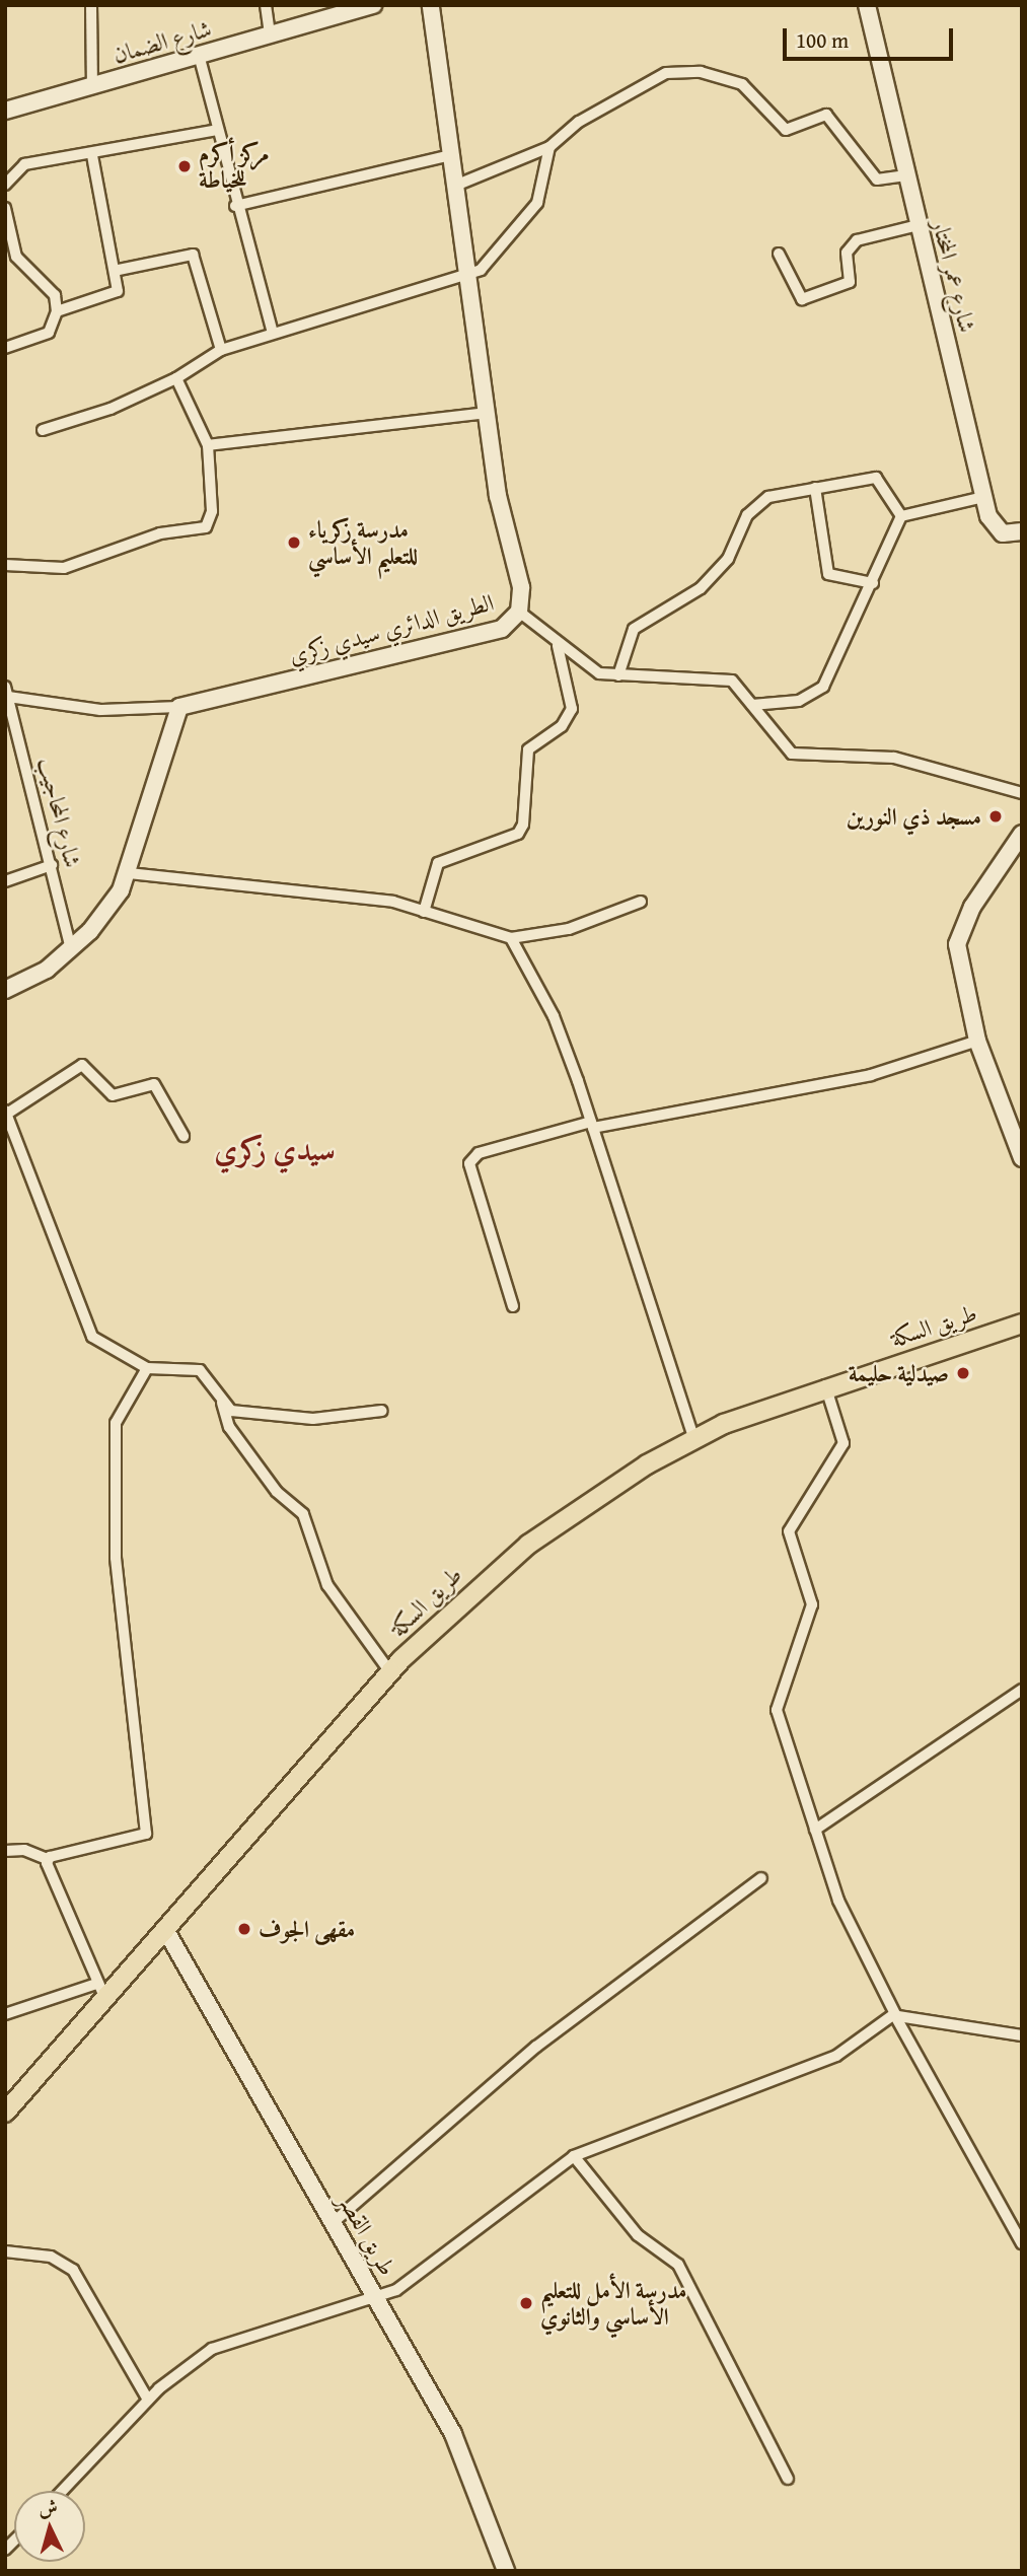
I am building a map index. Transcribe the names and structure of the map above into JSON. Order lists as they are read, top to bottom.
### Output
{
  "streets": {
    "main road": ["طريق السكة"],
    "street": [
      "شارع الضمان",
      "شارع عمر المختار",
      "الطريق الدائري سيدي زكري",
      "شارع المحاجيب",
      "طريق القصر"
    ]
  },
  "crossings": [
    ["طريق السكة", "طريق القصر"]
  ],
  "districts": ["سيدي زكري"],
  "places": [
    "مركز أكرم للخياطة",
    "مدرسة زكرياء للتعليم الأساسي",
    "مسجد ذي النورين",
    "صيدلية حليمة",
    "مقهى الجوف",
    "مدرسة الأمل للتعليم الأساسي والثانوي"
  ],
  "scale_bar": "100 m",
  "north": "top"
}
